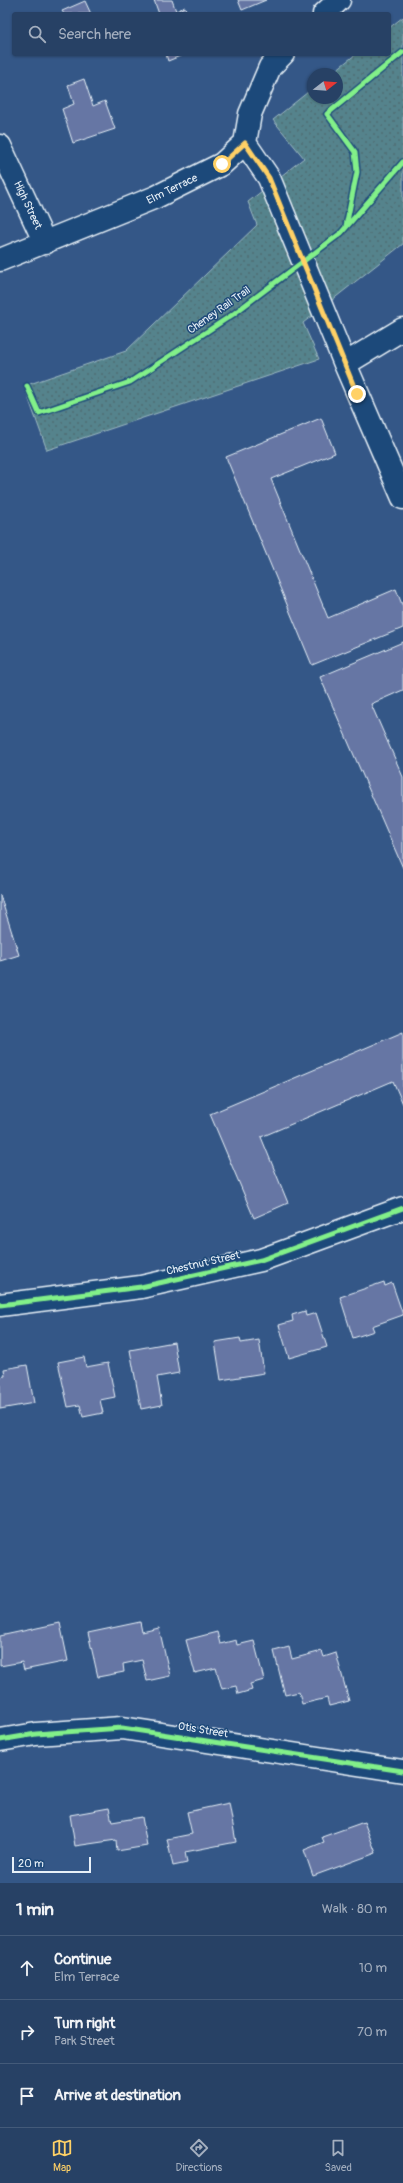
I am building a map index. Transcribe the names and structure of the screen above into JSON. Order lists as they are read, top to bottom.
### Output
{
  "streets": {
    "street": [
      "Elm Terrace",
      "High Street",
      "Chestnut Street",
      "Otis Street"
    ],
    "cycle path": ["Cheney Rail Trail"]
  },
  "crossings": [
    ["Elm Terrace", "High Street"]
  ],
  "scale_bar": "20 m",
  "north": "right",
  "page": {
    "search": "Search here",
    "scale": "20 m",
    "heading": ["1 min", "Walk · 80 m"],
    "list": [
      ["Continue", "Elm Terrace", "10 m"],
      ["Turn right", "Park Street", "70 m"],
      "Arrive at destination"
    ],
    "nav": ["Map", "Directions", "Saved"]
  }
}
